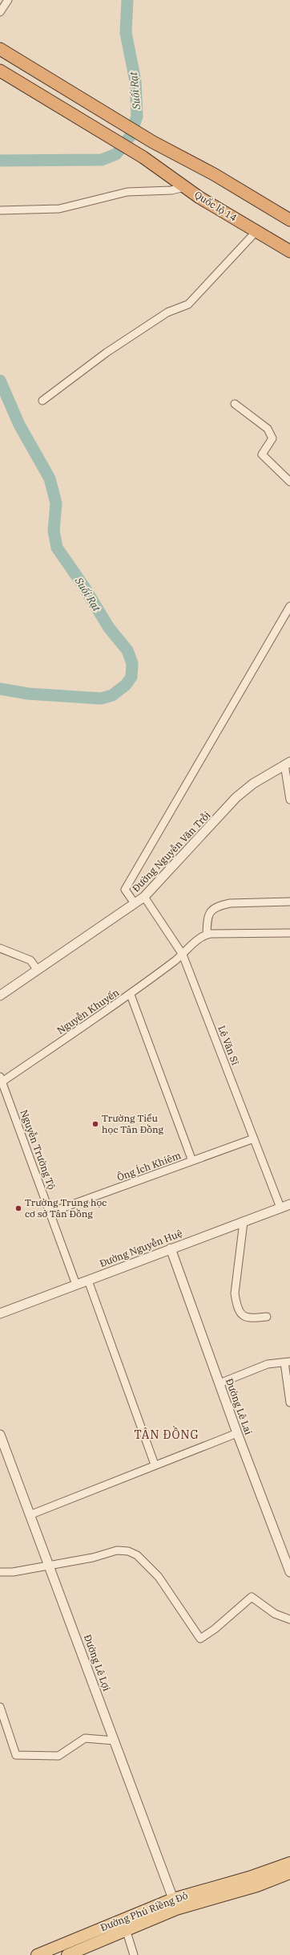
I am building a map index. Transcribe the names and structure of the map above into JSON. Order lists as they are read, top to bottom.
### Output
{
  "streets": {
    "highway": ["Quốc lộ 14"],
    "main road": ["Đường Phú Riềng Đỏ"],
    "street": [
      "Đường Nguyễn Văn Trỗi",
      "Nguyễn Khuyến",
      "Lê Văn Sĩ",
      "Nguyễn Trường Tộ",
      "Ông Ích Khiêm",
      "Đường Nguyễn Huệ",
      "Đường Lê Lai",
      "Đường Lê Lợi"
    ]
  },
  "crossings": [
    ["Đường Nguyễn Văn Trỗi", "Lê Văn Sĩ"],
    ["Nguyễn Khuyến", "Lê Văn Sĩ"],
    ["Nguyễn Khuyến", "Nguyễn Trường Tộ"],
    ["Lê Văn Sĩ", "Ông Ích Khiêm"],
    ["Lê Văn Sĩ", "Đường Nguyễn Huệ"],
    ["Nguyễn Trường Tộ", "Ông Ích Khiêm"],
    ["Nguyễn Trường Tộ", "Đường Nguyễn Huệ"],
    ["Đường Nguyễn Huệ", "Đường Lê Lai"],
    ["Đường Lê Lợi", "Đường Phú Riềng Đỏ"]
  ],
  "districts": ["TÂN ĐỒNG"],
  "water": ["Suối Rạt"],
  "places": ["Trường Tiểu học Tân Đồng", "Trường Trung học cơ sở Tân Đồng"]
}
